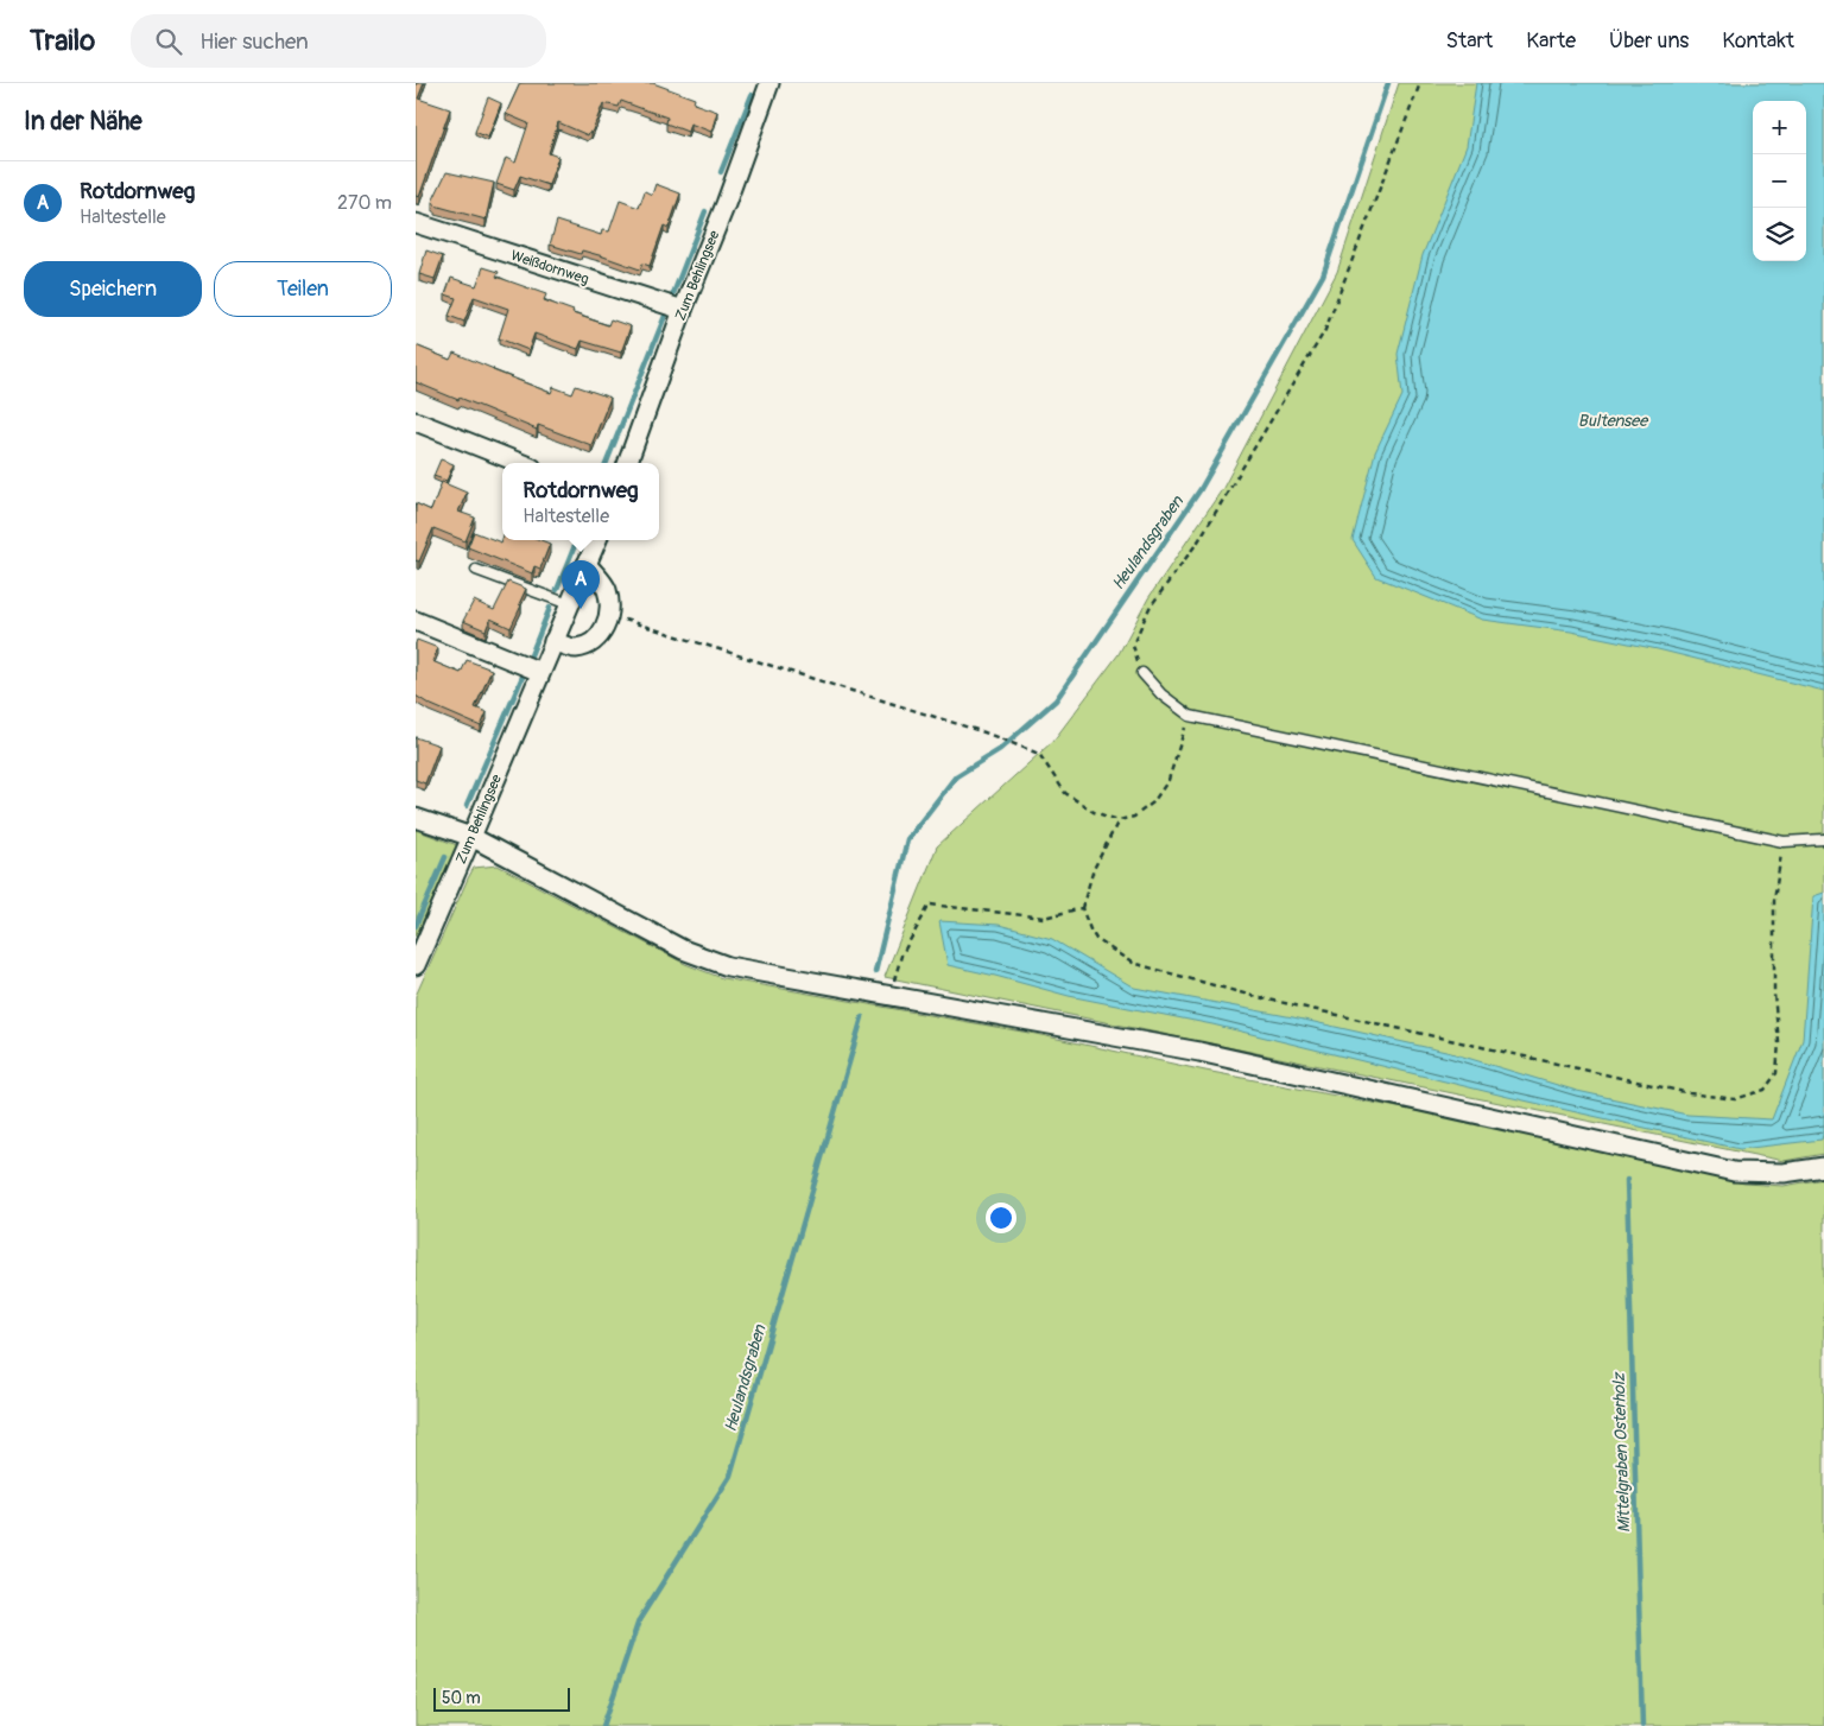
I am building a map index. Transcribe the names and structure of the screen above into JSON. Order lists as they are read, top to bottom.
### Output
{
  "streets": {
    "street": ["Weißdornweg", "Zum Behlingsee"]
  },
  "crossings": [
    ["Weißdornweg", "Zum Behlingsee"]
  ],
  "water": ["Bultensee", "Heulandsgraben", "Mittelgraben Osterholz"],
  "scale_bar": "50 m",
  "page": {
    "header": "Trailo",
    "search": "Hier suchen",
    "nav": [
      "Start",
      "Karte",
      "Über uns",
      "Kontakt"
    ],
    "heading": "In der Nähe",
    "map_buttons": ["+", "−"],
    "list": [
      {
        "mark": "A",
        "name": "Rotdornweg",
        "note": "Haltestelle",
        "value": "270 m"
      }
    ],
    "buttons": ["Speichern", "Teilen"],
    "popup": ["Rotdornweg", "Haltestelle"],
    "pins": "A",
    "scale": "50 m"
  }
}
